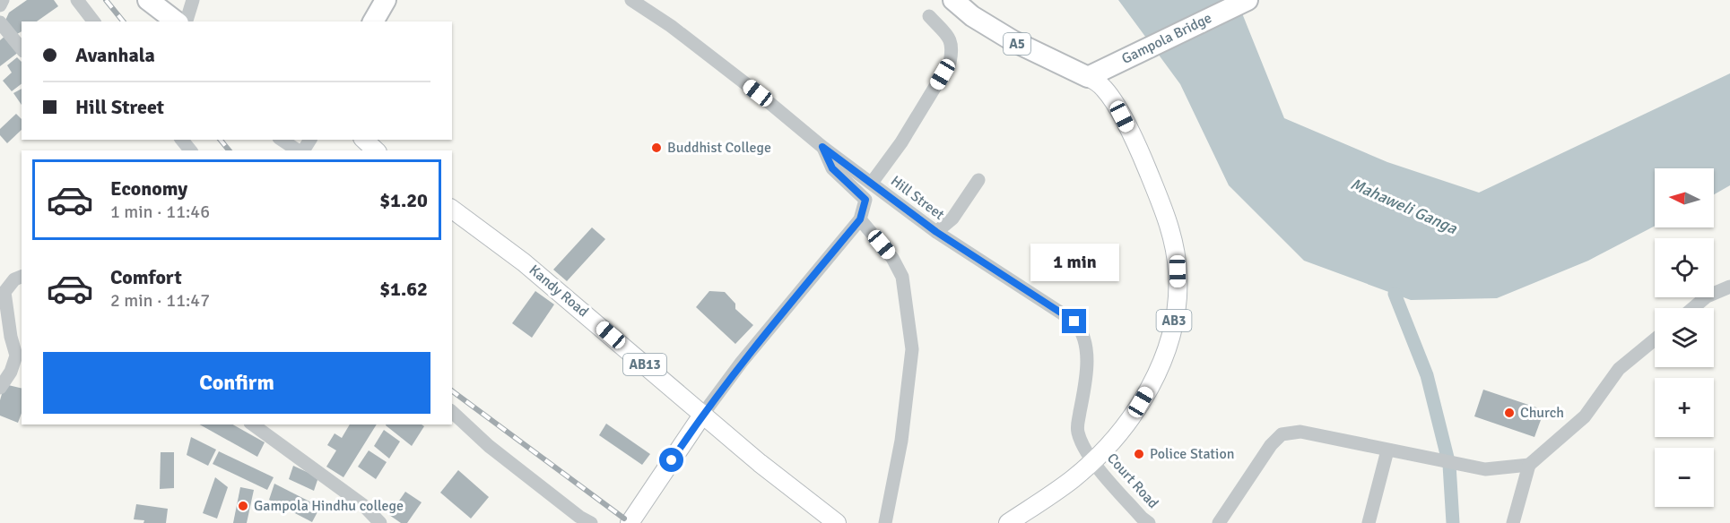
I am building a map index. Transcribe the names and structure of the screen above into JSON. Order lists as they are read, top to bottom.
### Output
{
  "streets": {
    "highway": ["Gampola Bridge", "A5"],
    "main road": ["Kandy Road", "AB3", "AB13"],
    "street": ["Hill Street", "Court Road"]
  },
  "crossings": [
    ["Gampola Bridge", "A5"],
    ["Gampola Bridge", "AB3"],
    ["A5", "AB3"],
    ["Hill Street", "AB3"],
    ["Hill Street", "Court Road"],
    ["AB3", "Court Road"]
  ],
  "water": ["Mahaweli Ganga"],
  "places": [
    "Buddhist College",
    "Church",
    "Police Station",
    "Gampola Hindhu college"
  ],
  "north": "left",
  "page": {
    "banner": ["Avanhala", "Hill Street"],
    "list": [
      {
        "name": "Economy",
        "note": "1 min · 11:46",
        "value": "$1.20"
      },
      {
        "name": "Comfort",
        "note": "2 min · 11:47",
        "value": "$1.62"
      }
    ],
    "map_buttons": ["+", "−"],
    "bubble": "1 min",
    "buttons": "Confirm"
  }
}
